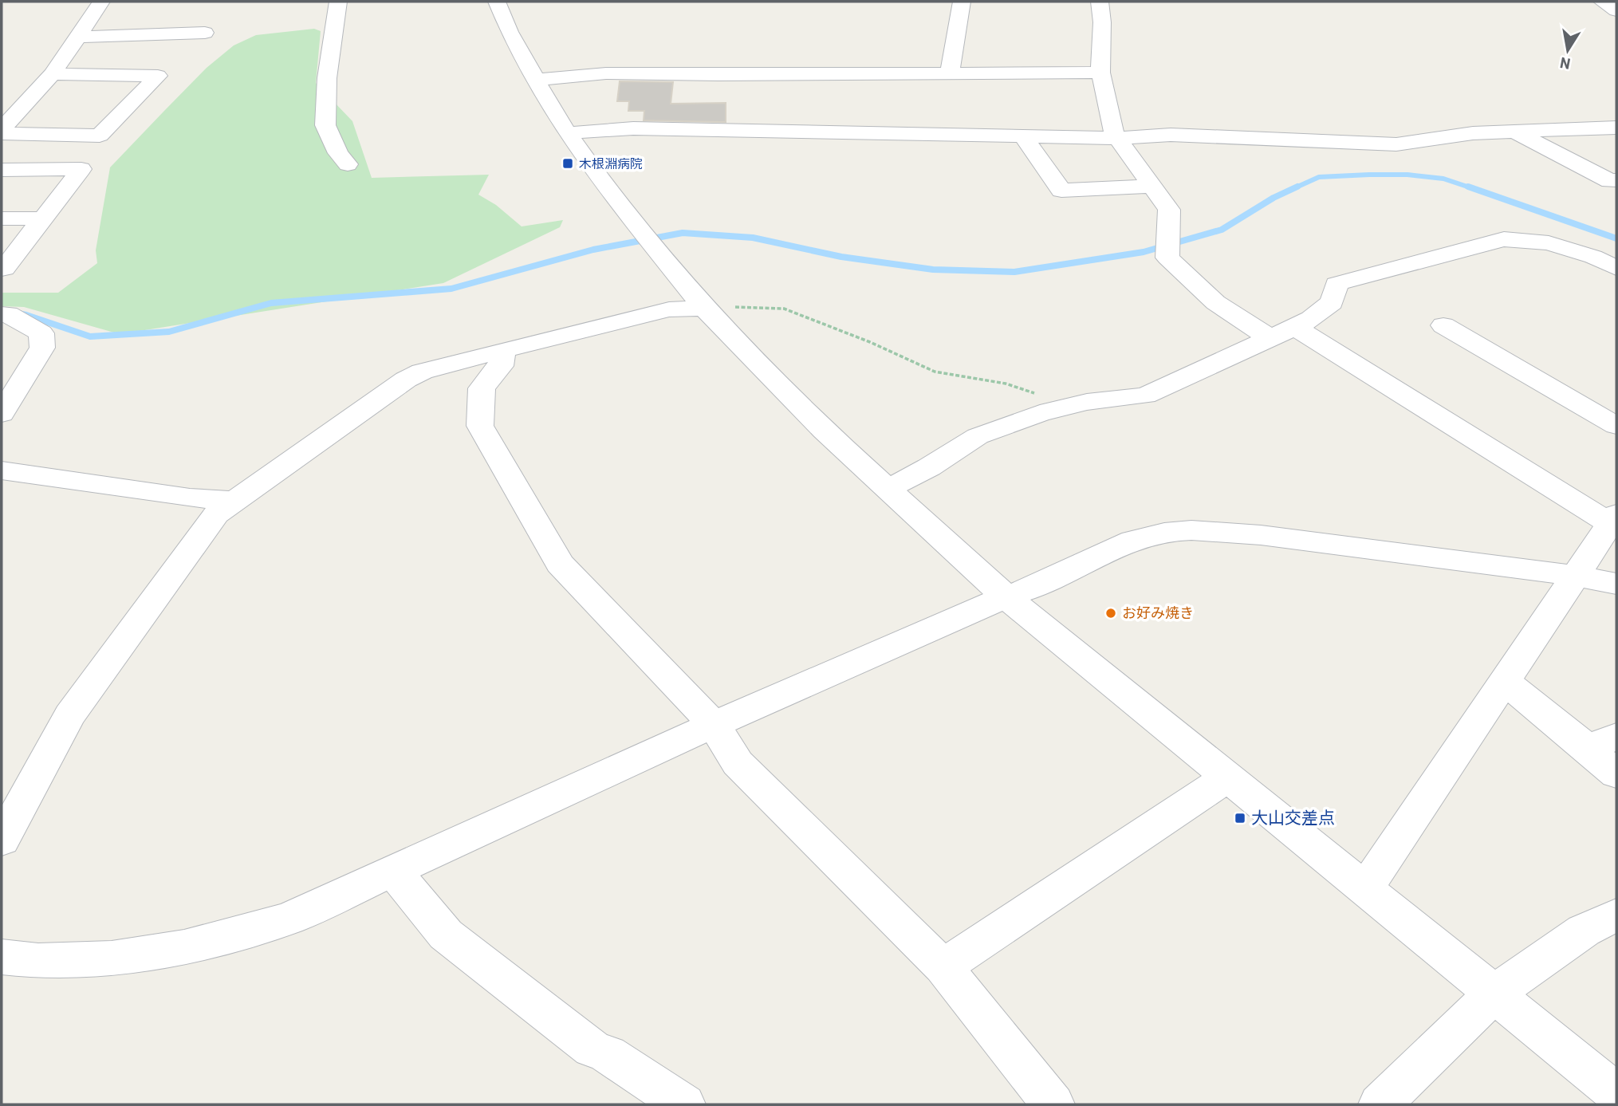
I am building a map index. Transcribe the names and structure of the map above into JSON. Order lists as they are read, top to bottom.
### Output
{
  "places": {
    "transit": ["木根淵病院", "大山交差点"],
    "other": ["お好み焼き"]
  },
  "north": "bottom"
}
